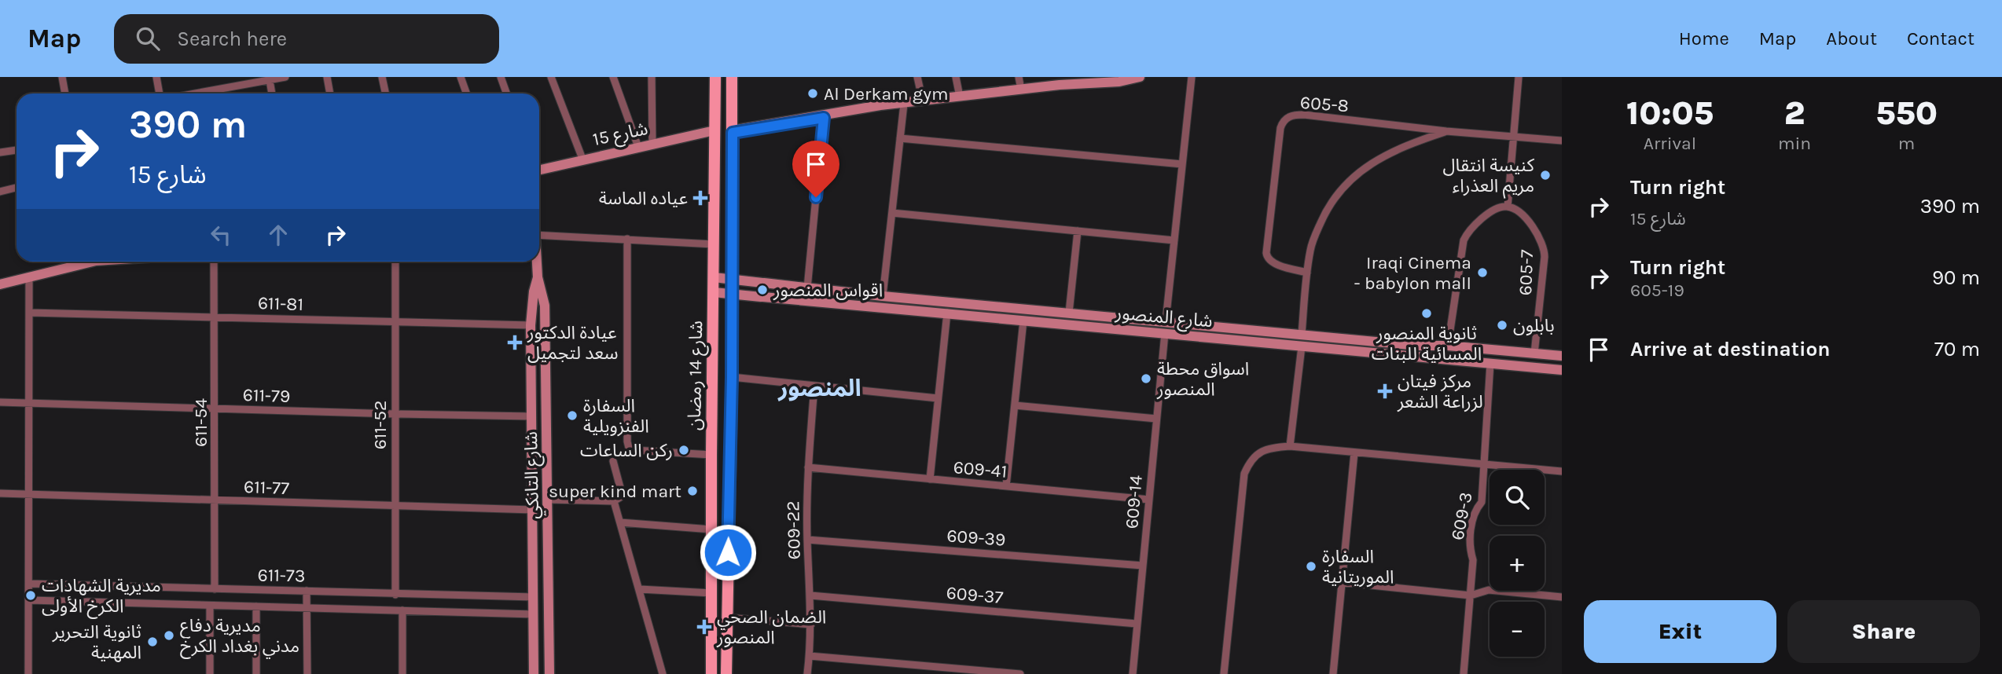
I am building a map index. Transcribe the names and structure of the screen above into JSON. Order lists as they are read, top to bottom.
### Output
{
  "streets": {
    "main road": [
      "شارع 15",
      "شارع المنصور",
      "شارع 14 رمضان",
      "شارع التانكي"
    ],
    "street": [
      "605-8",
      "605-7",
      "611-81",
      "611-79",
      "611-54",
      "611-52",
      "609-41",
      "611-77",
      "609-14",
      "609-3",
      "609-22",
      "609-39",
      "611-73",
      "609-37"
    ]
  },
  "crossings": [
    ["شارع 15", "شارع 14 رمضان"],
    ["605-7", "شارع المنصور"],
    ["611-81", "611-54"],
    ["611-81", "611-52"],
    ["611-81", "شارع التانكي"],
    ["شارع المنصور", "شارع 14 رمضان"],
    ["شارع المنصور", "609-14"],
    ["شارع المنصور", "609-3"],
    ["611-79", "611-54"],
    ["611-79", "611-52"],
    ["611-79", "شارع التانكي"],
    ["611-54", "611-77"],
    ["611-54", "611-73"],
    ["611-52", "611-77"],
    ["611-52", "611-73"],
    ["609-41", "609-14"],
    ["609-41", "609-22"],
    ["شارع التانكي", "611-77"],
    ["شارع التانكي", "611-73"],
    ["609-14", "609-39"],
    ["609-14", "609-37"],
    ["609-22", "609-39"],
    ["609-22", "609-37"]
  ],
  "districts": ["المنصور"],
  "places": {
    "other": [
      "Al Derkam gym",
      "كنيسة انتقال مريم العذراء",
      "Iraqi Cinema - babylon mall",
      "اقواس المنصور",
      "ثانوية المنصور المسائية للبنات",
      "بابلون",
      "اسواق محطة المنصور",
      "السفارة الفنزويلية",
      "ركن الساعات",
      "super kind mart",
      "السفارة الموريتانية",
      "مديرية الشهادات الكرخ الأولى",
      "مديرية دفاع مدني بغداد الكرخ",
      "ثانوية التحرير المهنية"
    ],
    "health": [
      "عياده الماسة",
      "عيادة الدكتور سعد لتجميل",
      "مركز فيتان لزراعة الشعر",
      "الضمان الصحي المنصور"
    ]
  },
  "page": {
    "header": "Map",
    "search": "Search here",
    "nav": [
      "Home",
      "Map",
      "About",
      "Contact"
    ],
    "eta": [
      "10:05",
      "Arrival",
      "2",
      "min",
      "550",
      "m"
    ],
    "turn": ["390 m", "شارع 15"],
    "list": [
      {
        "name": "Turn right",
        "note": "شارع 15",
        "value": "390 m"
      },
      {
        "name": "Turn right",
        "note": "605-19",
        "value": "90 m"
      },
      {
        "name": "Arrive at destination",
        "value": "70 m"
      }
    ],
    "map_buttons": ["+", "−"],
    "buttons": ["Exit", "Share"]
  }
}
